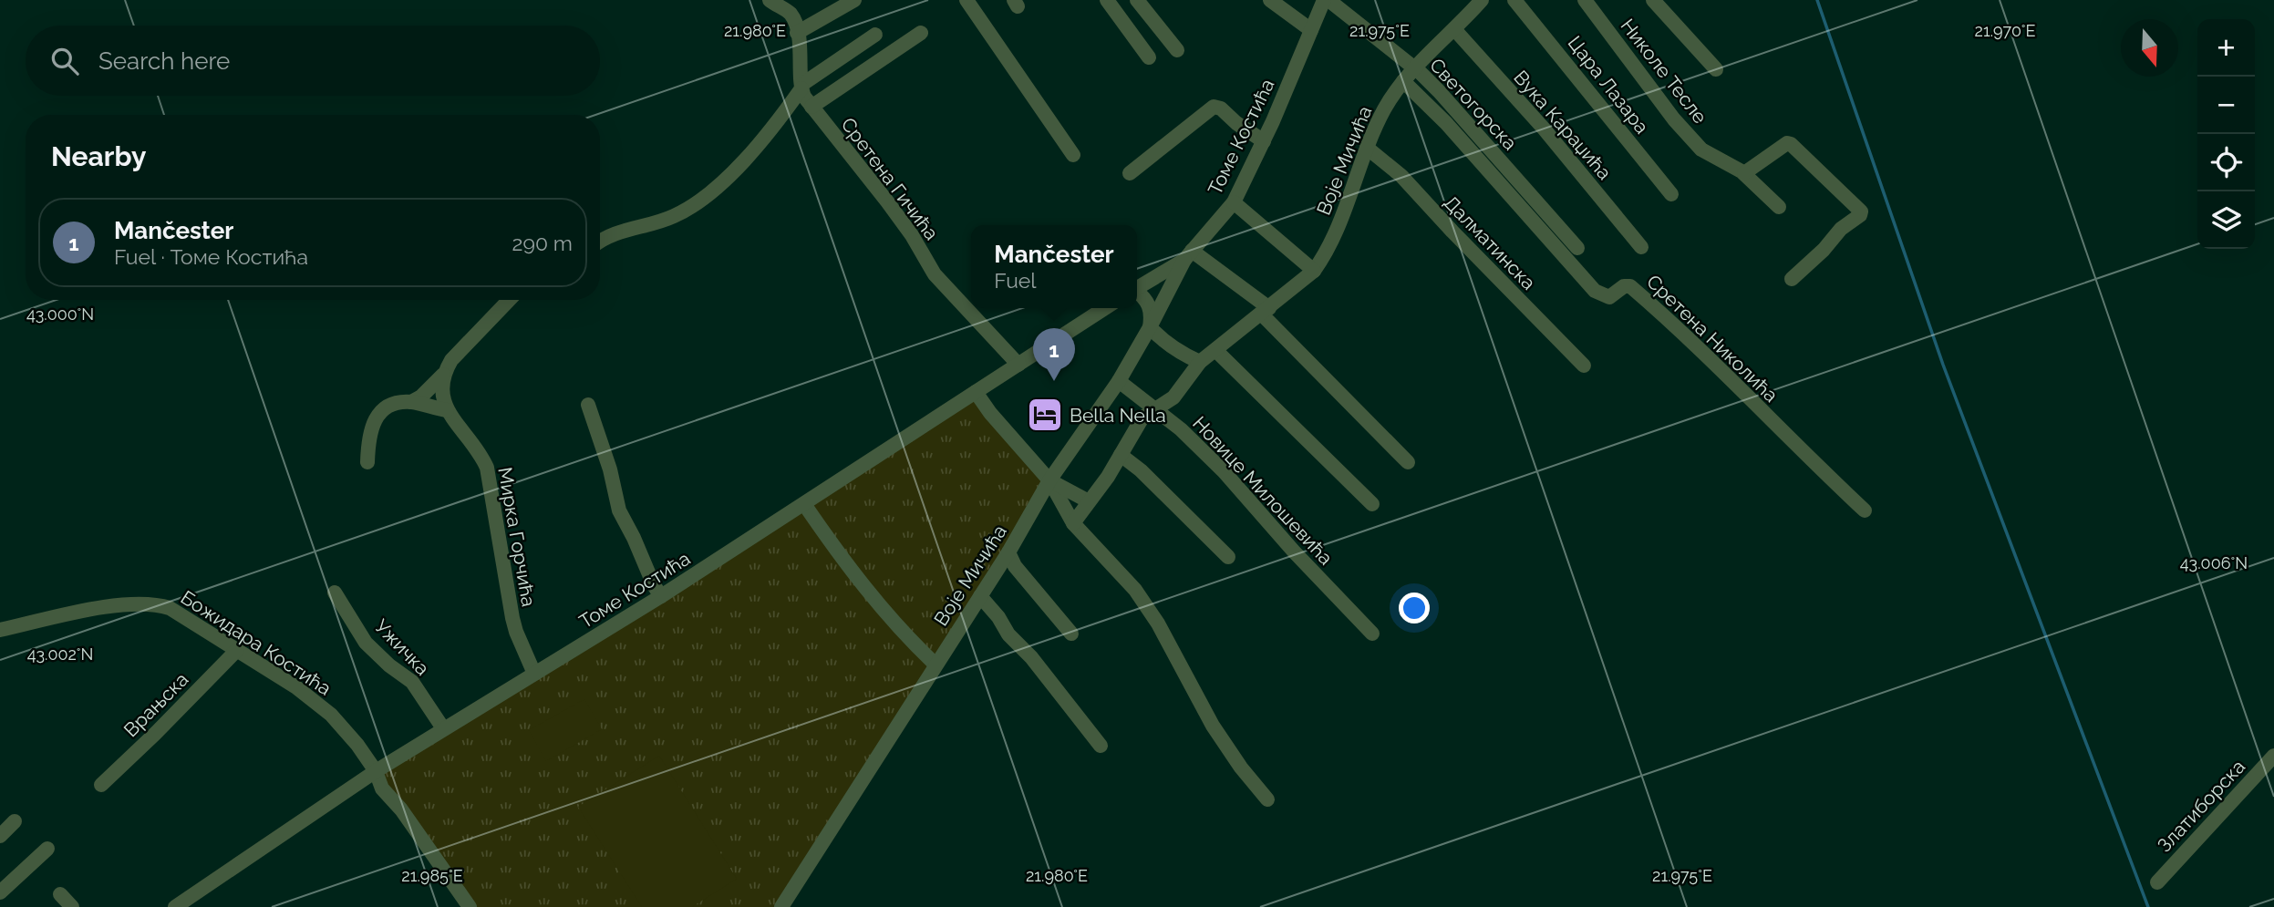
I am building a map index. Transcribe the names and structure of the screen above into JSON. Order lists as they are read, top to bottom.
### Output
{
  "streets": {
    "street": [
      "Николе Тесле",
      "Цара Лазара",
      "Светогорска",
      "Вука Караџића",
      "Томе Костића",
      "Воје Мичића",
      "Сретена Гичића",
      "Далматинска",
      "Сретена Николића",
      "Новице Милошевића",
      "Мирка Горчића",
      "Божидара Костића",
      "Ужичка",
      "Врањска",
      "Златиборска"
    ]
  },
  "crossings": [
    ["Светогорска", "Томе Костића"],
    ["Светогорска", "Воје Мичића"],
    ["Вука Караџића", "Воје Мичића"],
    ["Томе Костића", "Воје Мичића"],
    ["Томе Костића", "Сретена Гичића"],
    ["Томе Костића", "Мирка Горчића"],
    ["Томе Костића", "Божидара Костића"],
    ["Томе Костића", "Ужичка"],
    ["Воје Мичића", "Далматинска"],
    ["Воје Мичића", "Сретена Николића"],
    ["Воје Мичића", "Новице Милошевића"],
    ["Божидара Костића", "Врањска"]
  ],
  "places": {
    "hotel": ["Bella Nella"]
  },
  "north": "bottom",
  "page": {
    "map_buttons": ["+", "−"],
    "search": "Search here",
    "heading": "Nearby",
    "list": [
      {
        "mark": "1",
        "name": "Mančester",
        "note": "Fuel · Томе Костића",
        "value": "290 m"
      }
    ],
    "popup": ["Mančester", "Fuel"],
    "pins": "1"
  },
  "coordinates": [
    "21.980°E",
    "21.975°E",
    "21.970°E",
    "43.000°N",
    "43.006°N",
    "43.002°N",
    "21.985°E"
  ]
}
